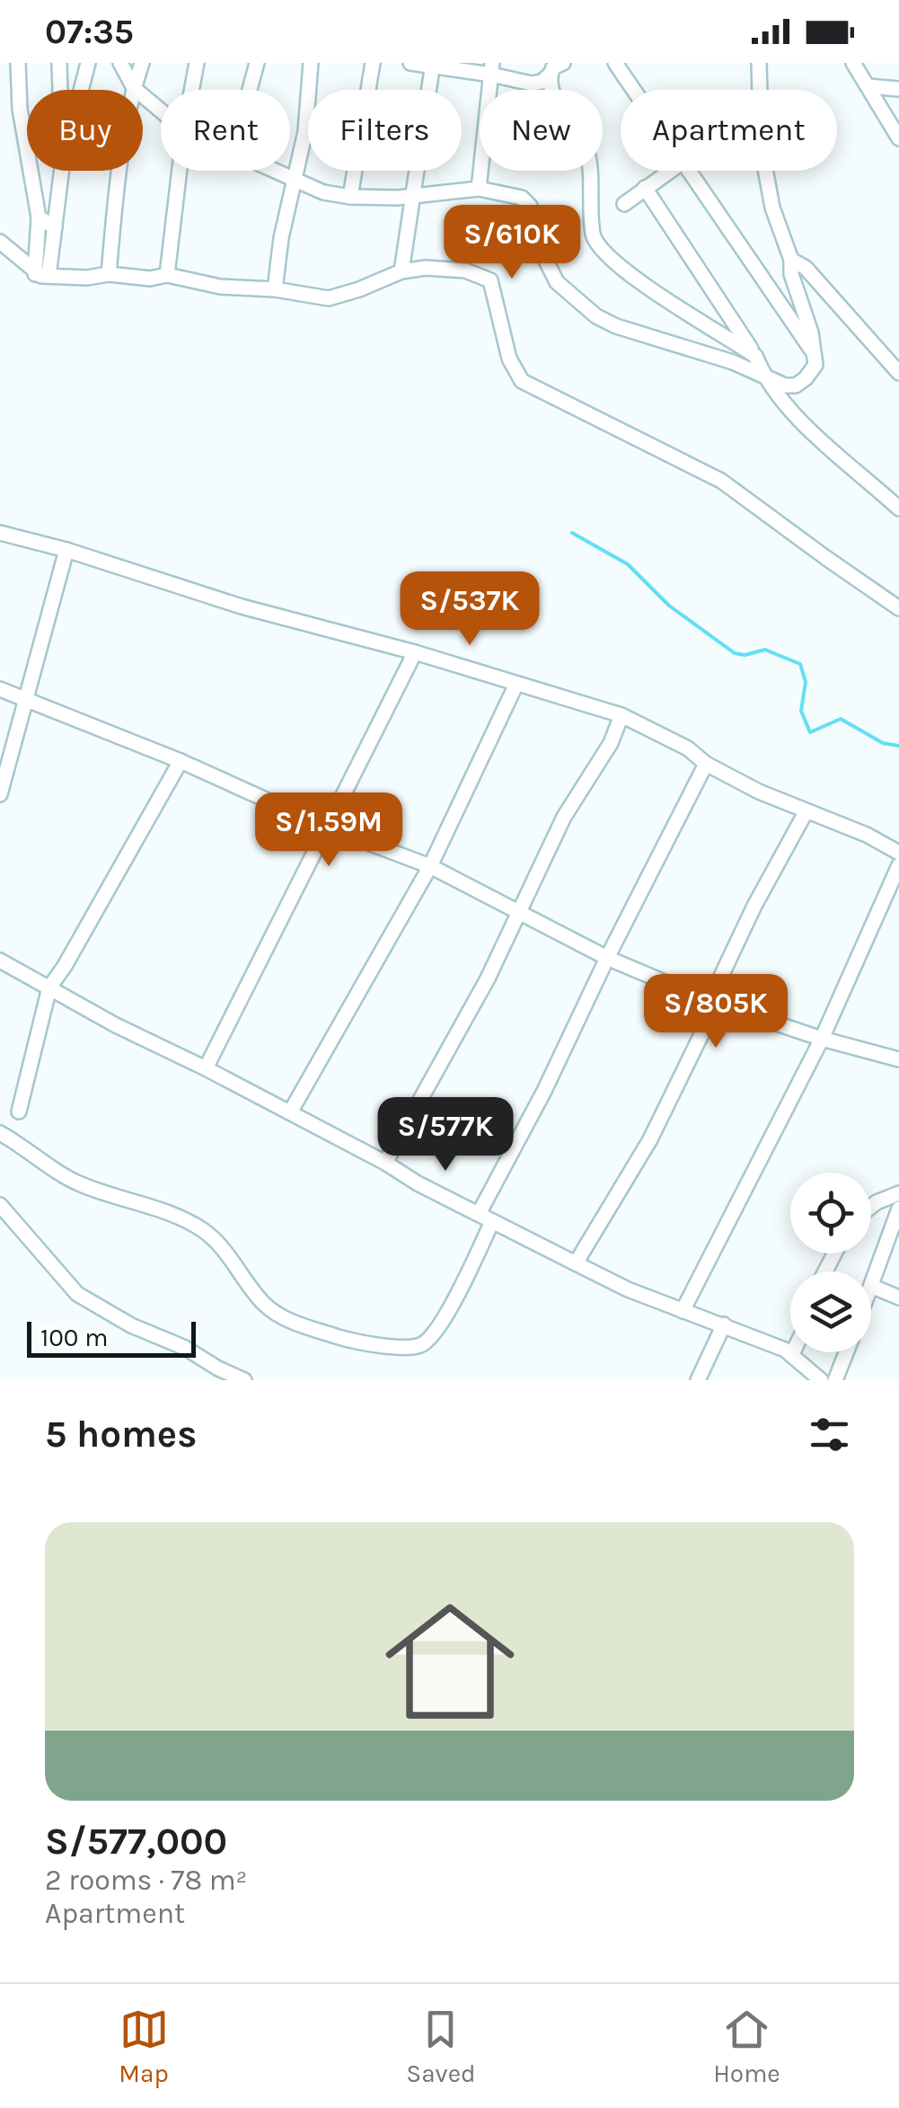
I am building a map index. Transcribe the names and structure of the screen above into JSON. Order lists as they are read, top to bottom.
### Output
{
  "scale_bar": "100 m",
  "page": {
    "status": "07:35",
    "chip": [
      "Buy",
      "Rent",
      "Filters",
      "New",
      "Apartment"
    ],
    "price": [
      "S/610K",
      "S/537K",
      "S/1.59M",
      "S/805K",
      "S/577K"
    ],
    "scale": "100 m",
    "heading": "5 homes",
    "list": [
      {
        "name": "S/577,000",
        "note": "2 rooms · 78 m² · Apartment"
      }
    ],
    "tabs": ["Map", "Saved", "Home"]
  }
}
